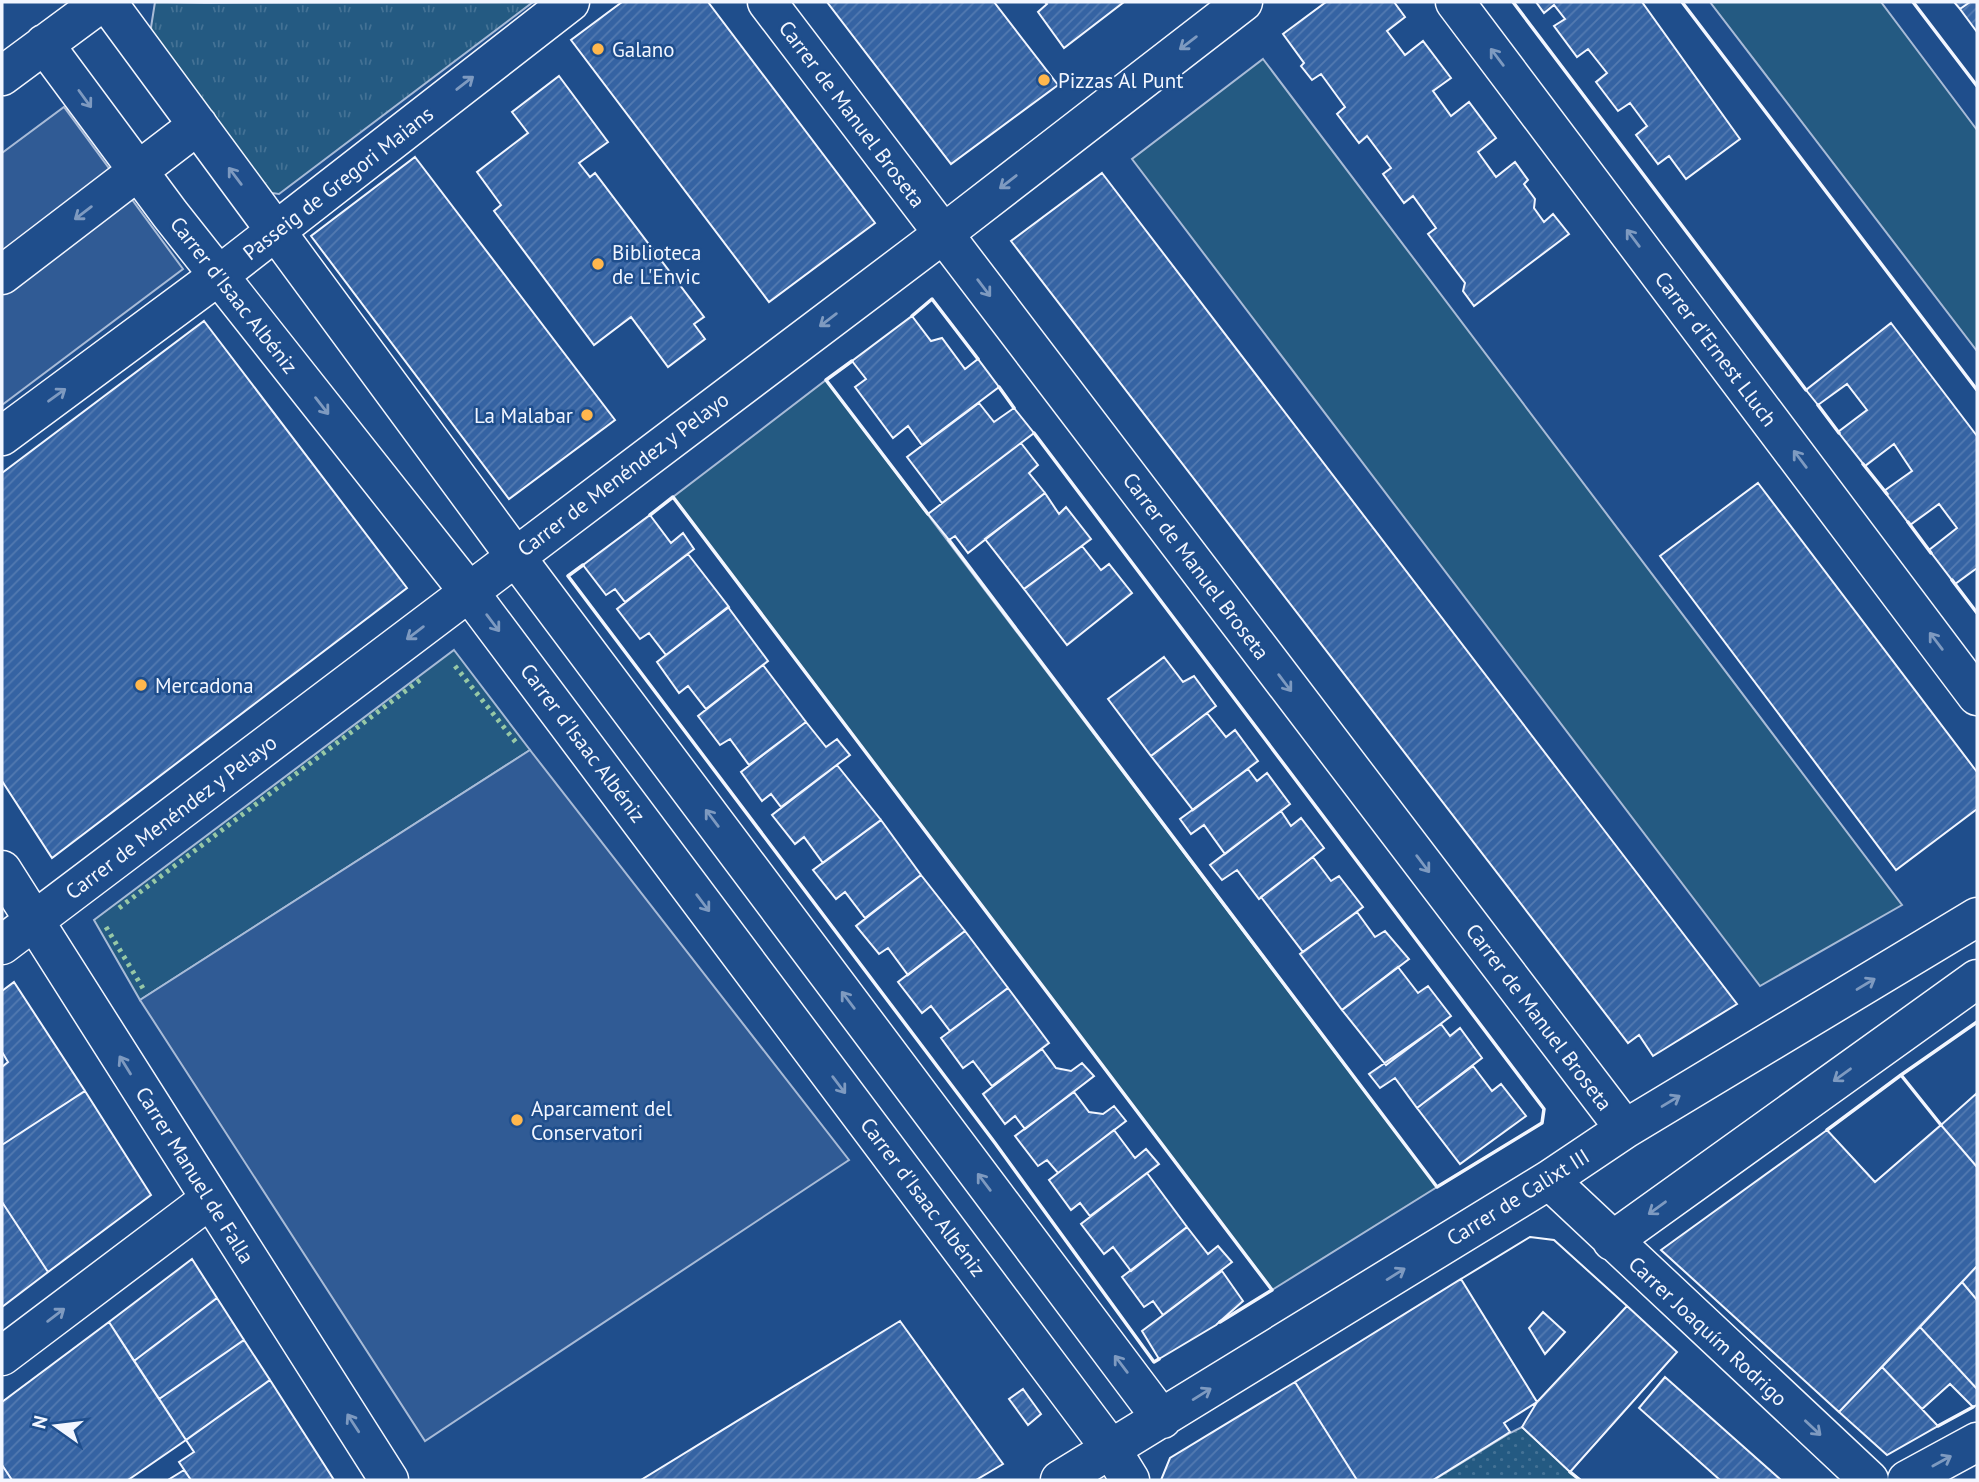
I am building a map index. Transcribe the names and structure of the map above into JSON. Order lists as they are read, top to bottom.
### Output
{
  "streets": {
    "street": [
      "Carrer de Manuel Broseta",
      "Passeig de Gregori Maians",
      "Carrer d'Isaac Albéniz",
      "Carrer d'Ernest Lluch",
      "Carrer de Menéndez y Pelayo",
      "Carrer Manuel de Falla",
      "Carrer de Calixt III",
      "Carrer Joaquím Rodrigo"
    ]
  },
  "crossings": [
    ["Carrer de Manuel Broseta", "Carrer de Menéndez y Pelayo"],
    ["Carrer de Manuel Broseta", "Carrer de Calixt III"],
    ["Passeig de Gregori Maians", "Carrer d'Isaac Albéniz"],
    ["Carrer d'Isaac Albéniz", "Carrer de Menéndez y Pelayo"],
    ["Carrer d'Isaac Albéniz", "Carrer de Calixt III"],
    ["Carrer de Menéndez y Pelayo", "Carrer Manuel de Falla"],
    ["Carrer de Calixt III", "Carrer Joaquím Rodrigo"]
  ],
  "one_way": [
    "Carrer de Manuel Broseta",
    "Carrer d'Ernest Lluch",
    "Carrer de Menéndez y Pelayo",
    "Carrer Manuel de Falla",
    "Carrer Joaquím Rodrigo"
  ],
  "places": [
    "Galano",
    "Pizzas Al Punt",
    "Biblioteca de L'Envic",
    "La Malabar",
    "Mercadona",
    "Aparcament del Conservatori"
  ],
  "north": "left"
}
